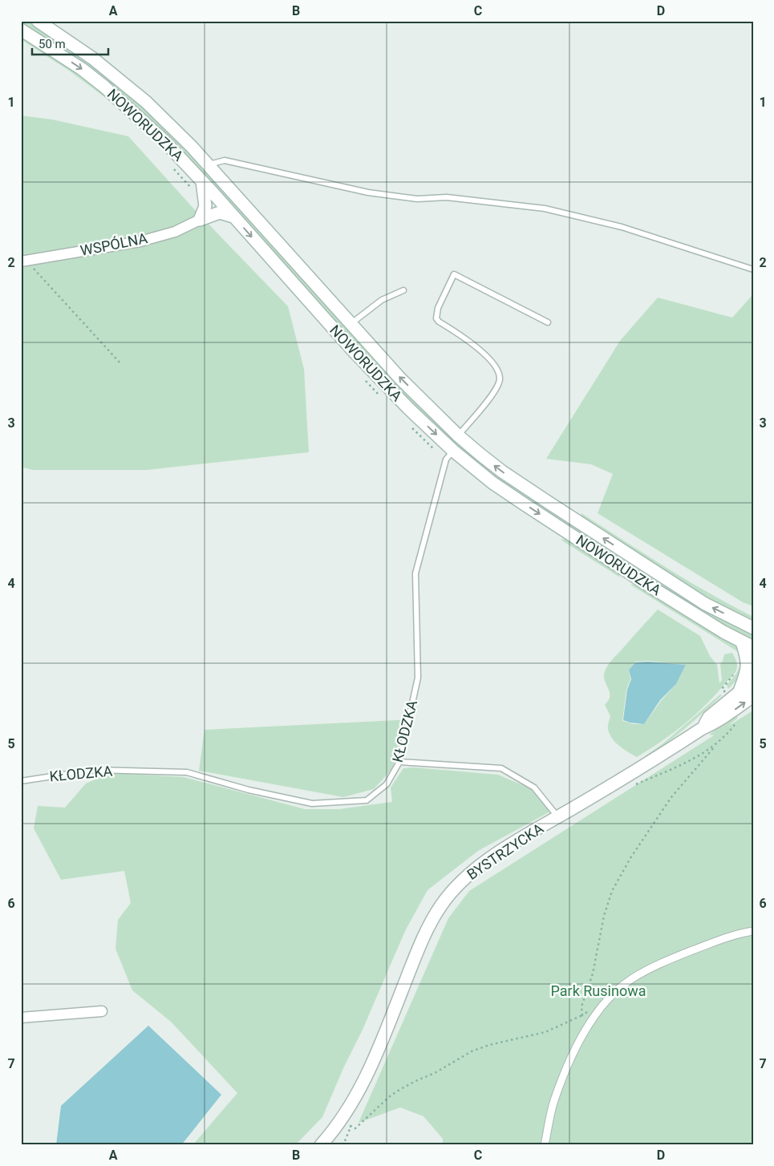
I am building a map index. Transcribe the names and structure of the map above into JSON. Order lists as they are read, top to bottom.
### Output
{
  "streets": {
    "main road": ["NOWORUDZKA", "BYSTRZYCKA"],
    "street": ["WSPÓLNA"],
    "lane": ["KŁODZKA"]
  },
  "crossings": [
    ["NOWORUDZKA", "KŁODZKA"]
  ],
  "parks": ["Park Rusinowa"],
  "scale_bar": "50 m",
  "grid": {
    "columns": [
      "A",
      "B",
      "C",
      "D"
    ],
    "rows": [
      "1",
      "2",
      "3",
      "4",
      "5",
      "6",
      "7"
    ]
  }
}
